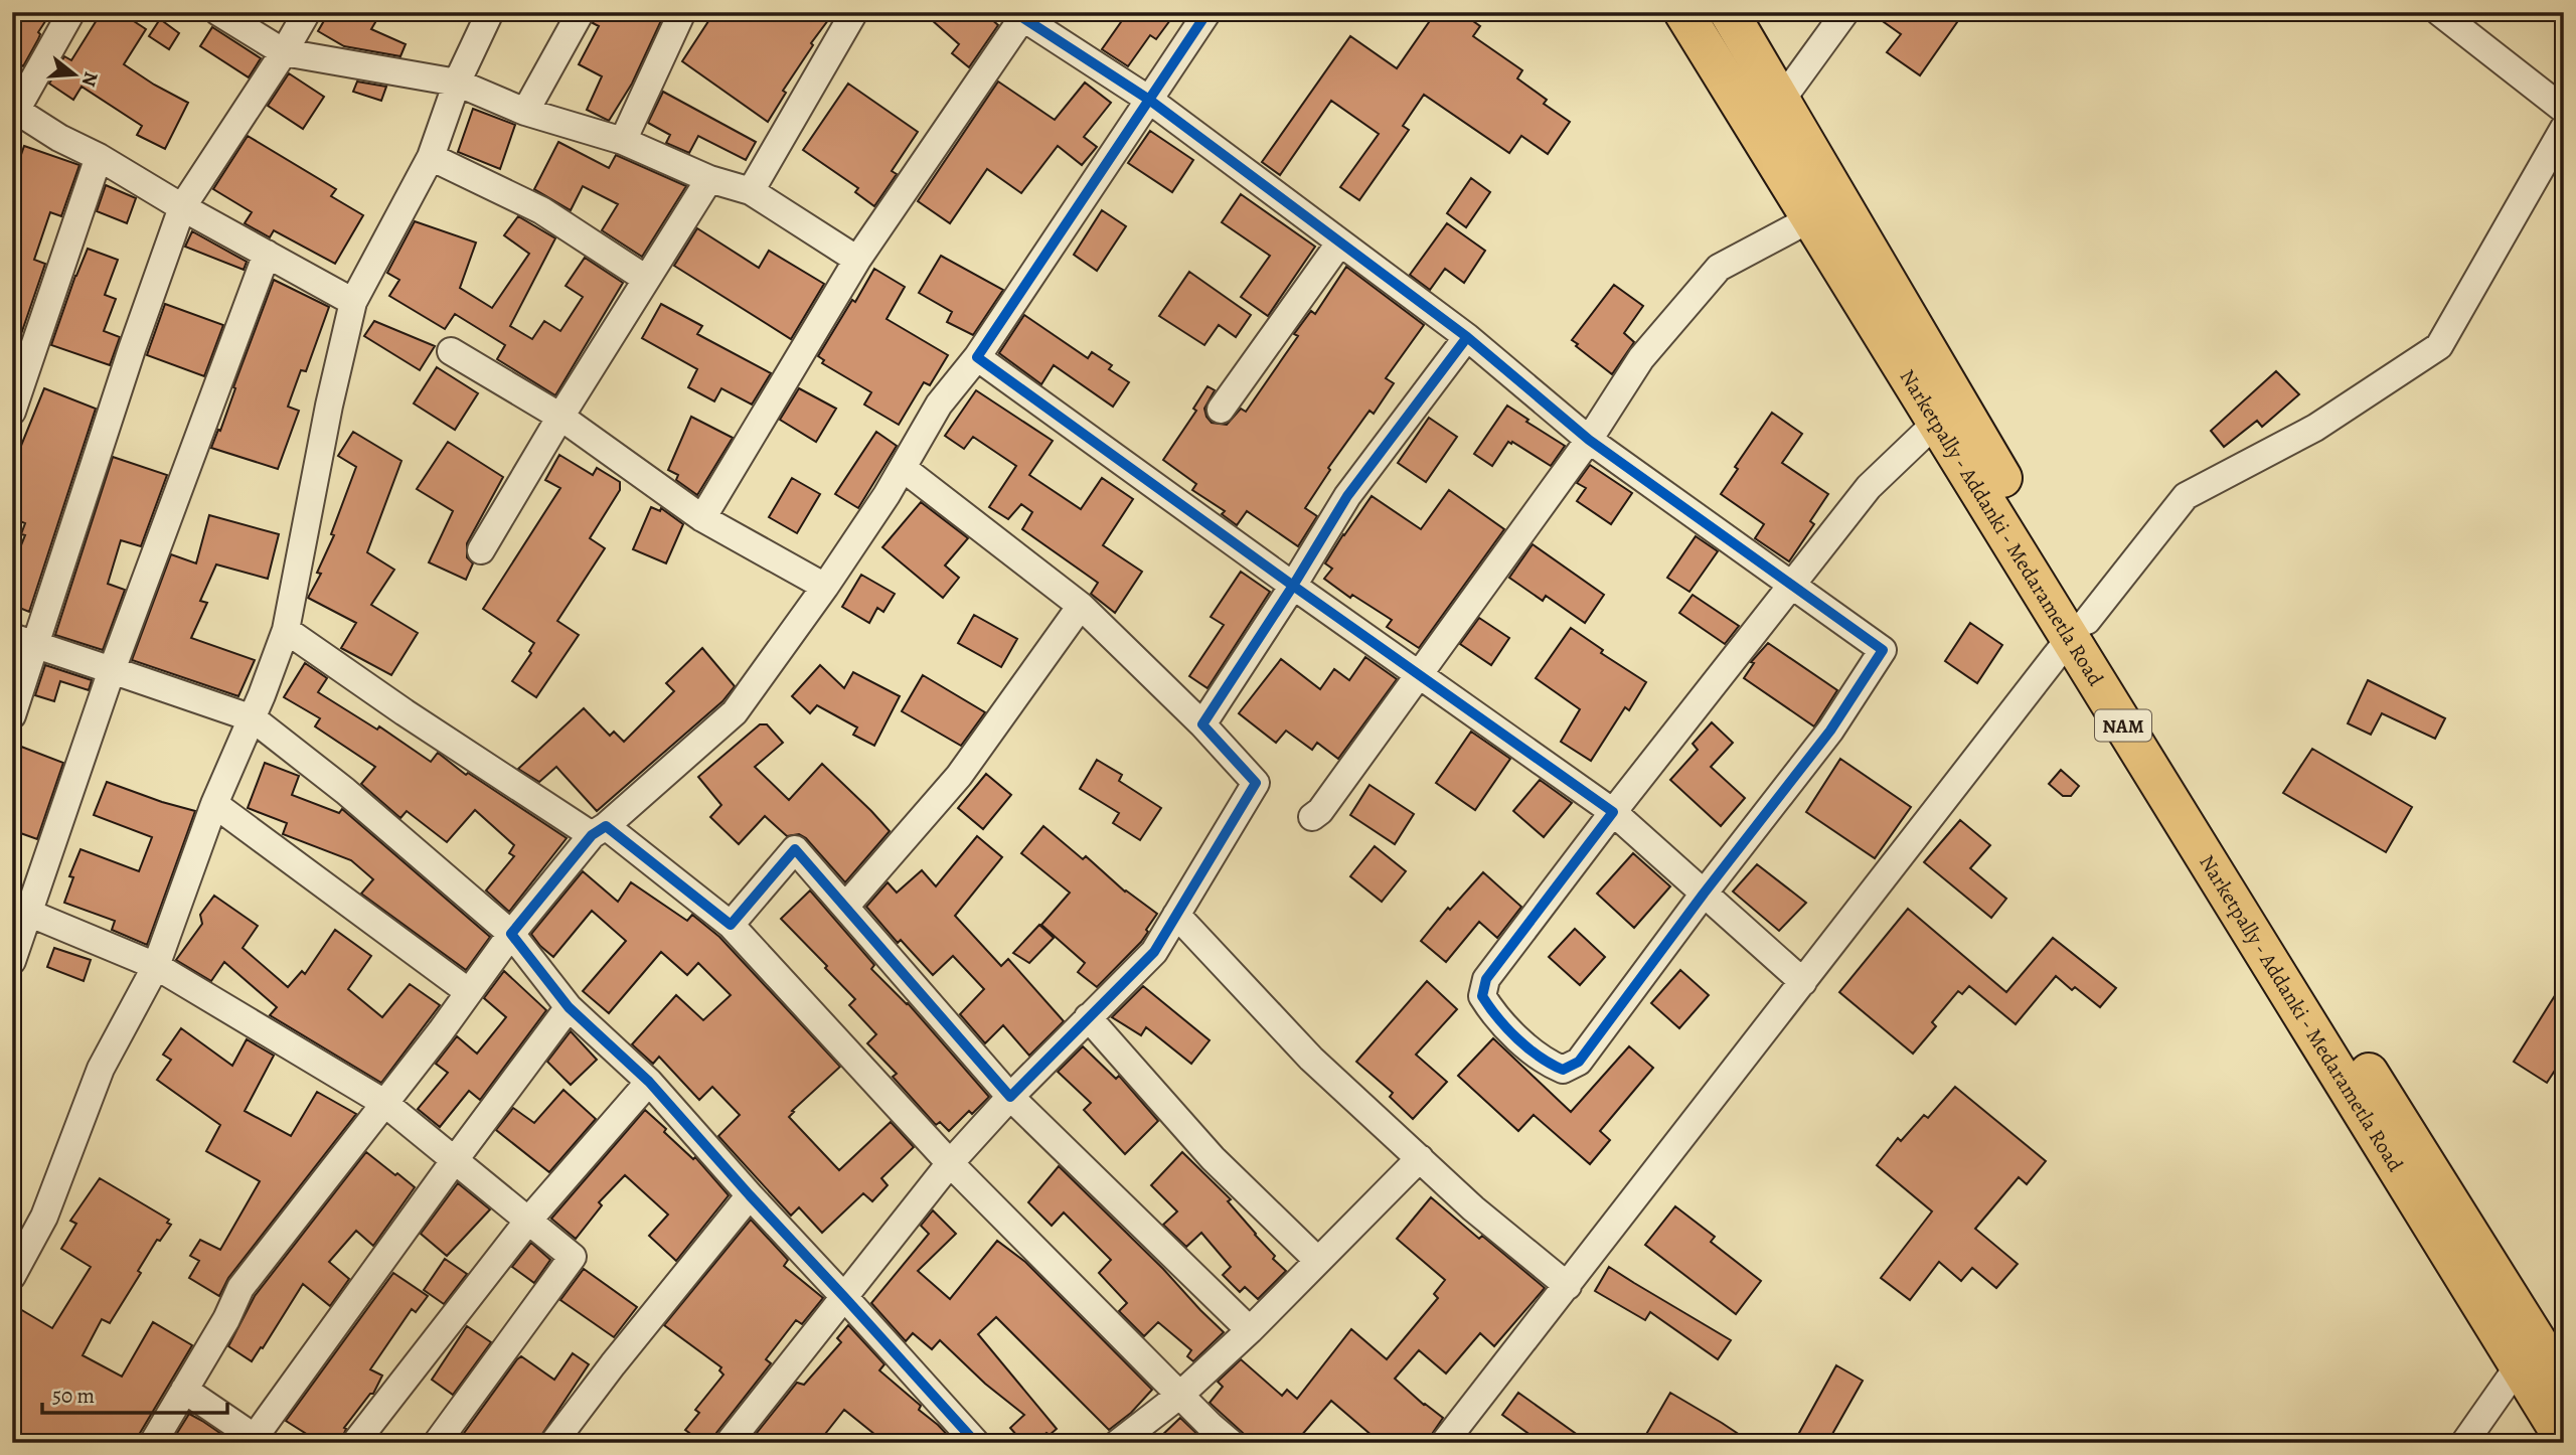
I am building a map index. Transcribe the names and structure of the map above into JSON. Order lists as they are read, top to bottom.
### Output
{
  "streets": {
    "highway": ["Narketpally - Addanki - Medarametla Road", "NAM"]
  },
  "scale_bar": "50 m",
  "north": "right"
}
